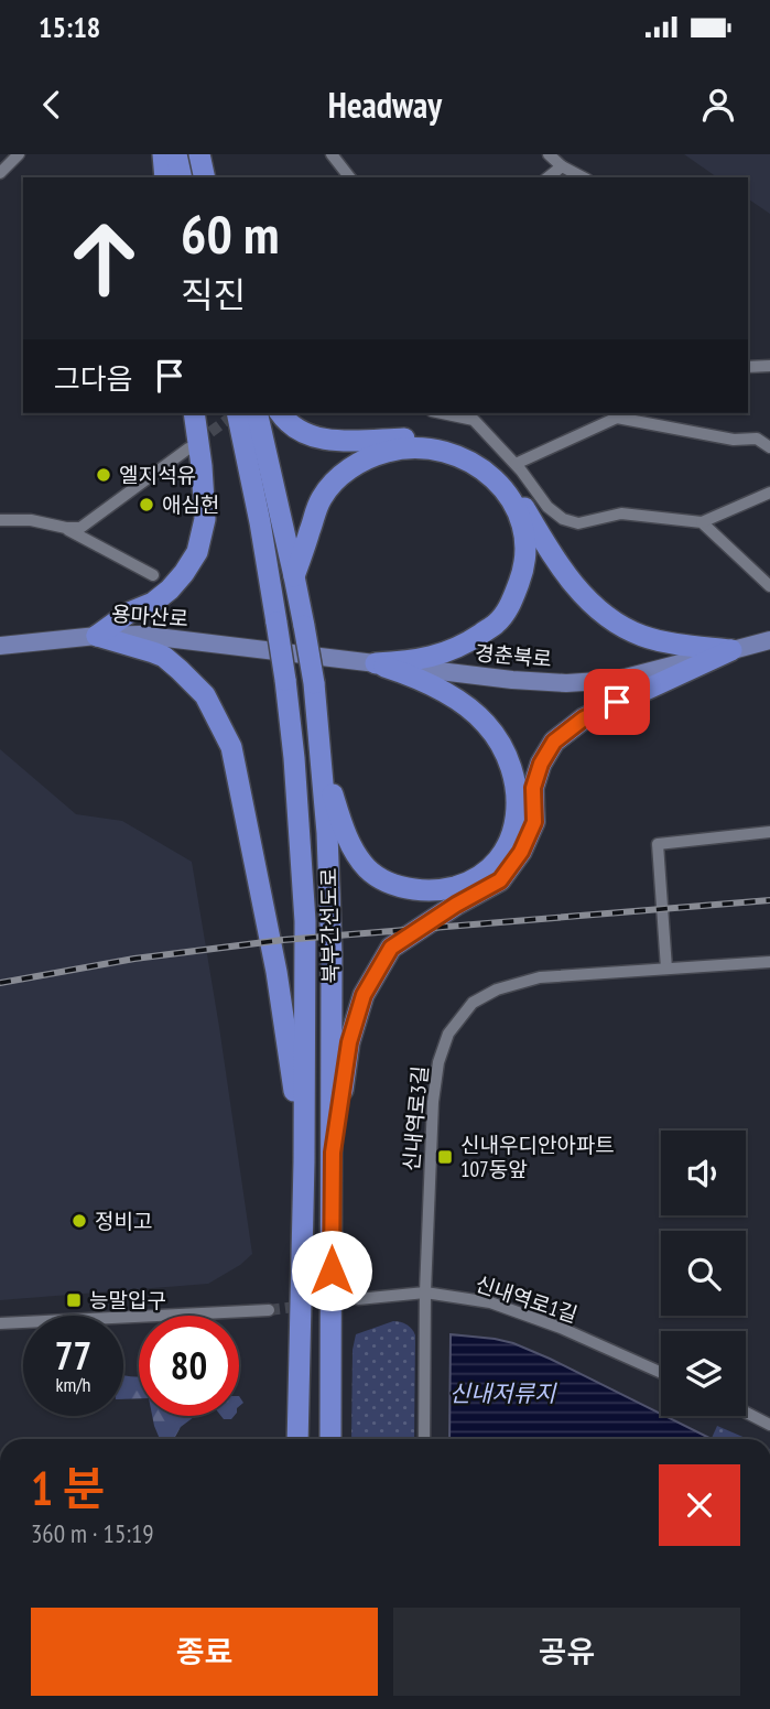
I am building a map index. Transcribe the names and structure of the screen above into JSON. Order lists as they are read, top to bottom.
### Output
{
  "streets": {
    "highway": ["북부간선도로"],
    "main road": ["용마산로", "경춘북로"],
    "street": ["신내역로3길", "신내역로1길"]
  },
  "crossings": [
    ["용마산로", "경춘북로"],
    ["신내역로3길", "신내역로1길"]
  ],
  "water": ["신내저류지"],
  "places": {
    "other": ["엘지석유", "애심헌", "정비고"],
    "transit": ["신내우디안아파트 107동앞", "능말입구"]
  },
  "page": {
    "status": "15:18",
    "header": "Headway",
    "turn": ["60 m", "직진"],
    "then": "그다음",
    "speed": "77 km/h",
    "limit": "80",
    "heading": ["1 분", "360 m · 15:19"],
    "buttons": ["종료", "공유"]
  }
}
